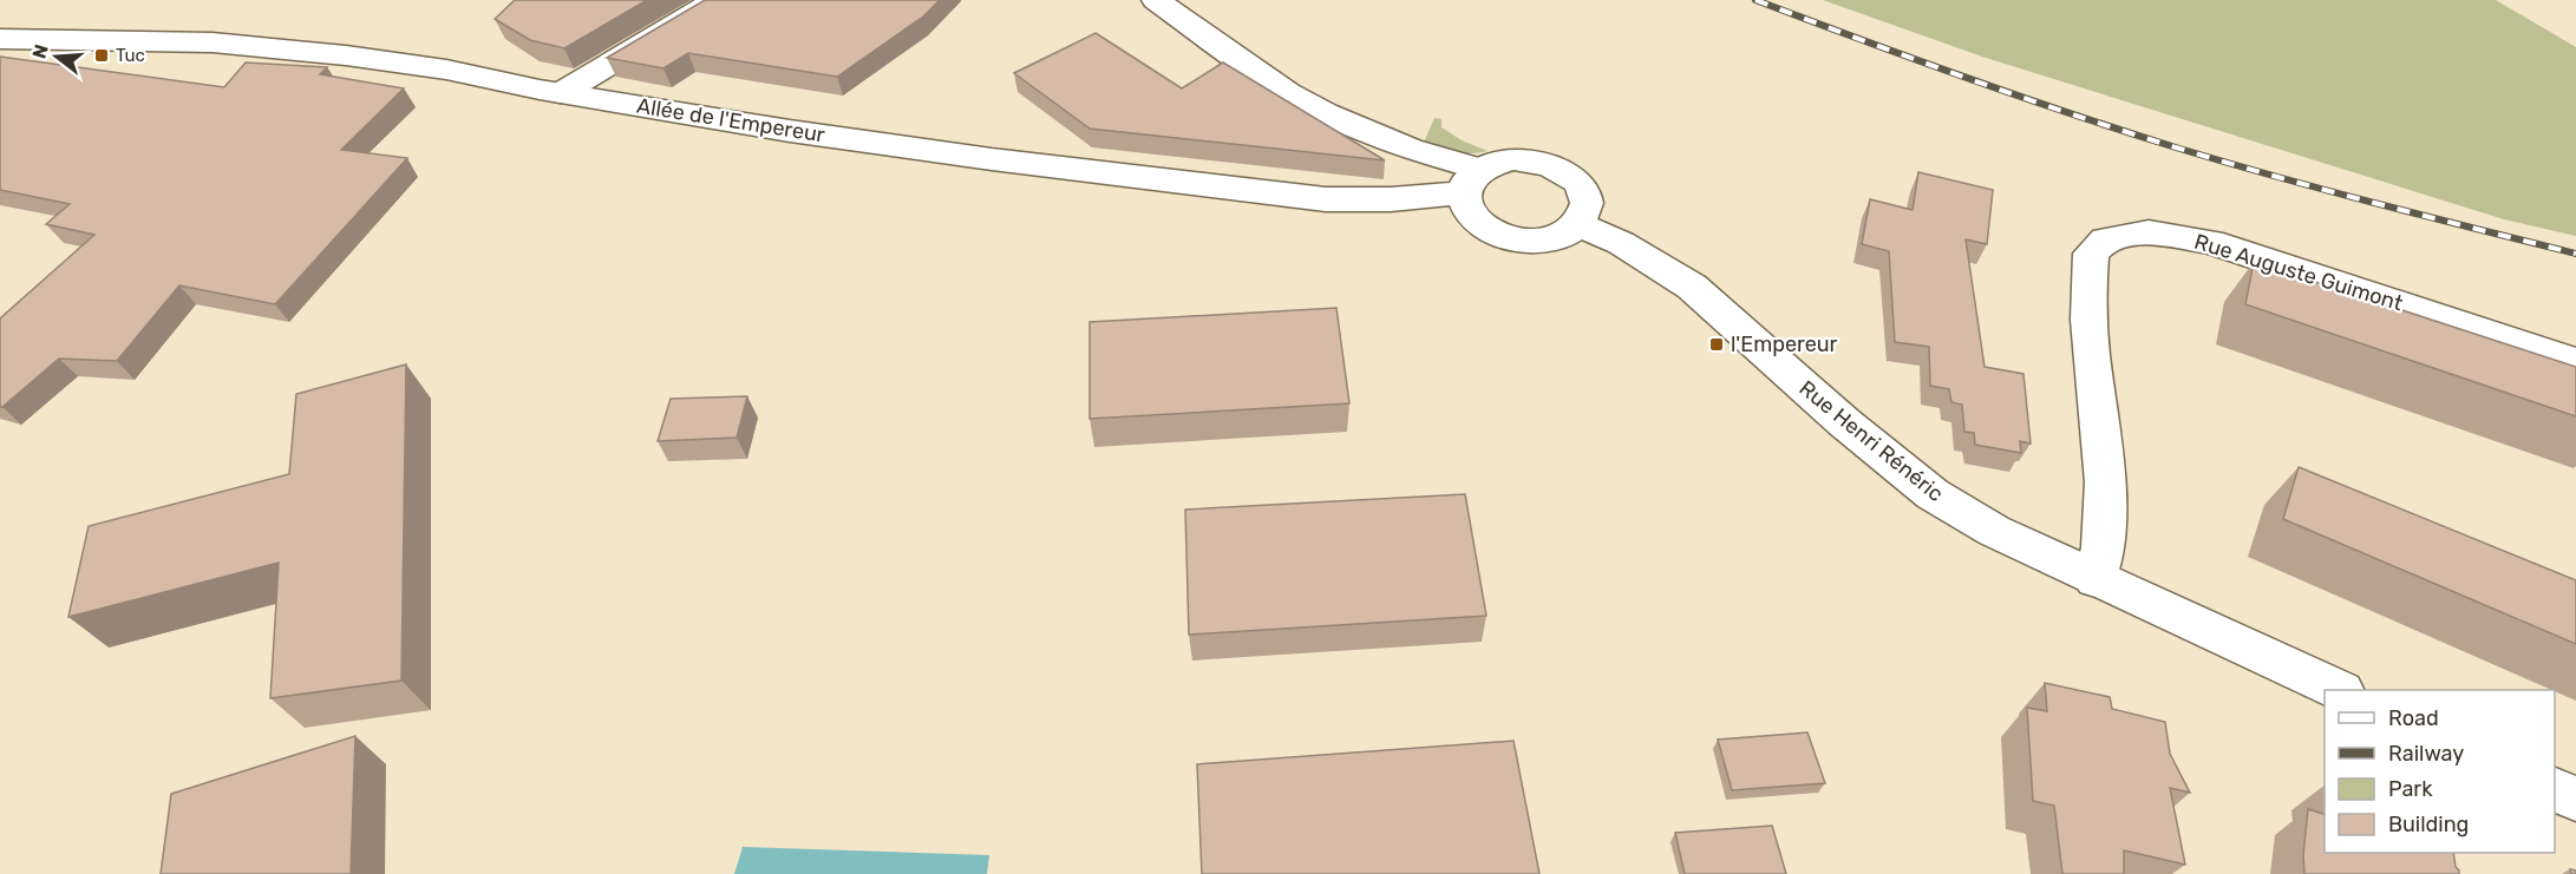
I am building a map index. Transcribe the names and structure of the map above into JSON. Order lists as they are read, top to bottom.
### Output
{
  "streets": {
    "street": ["Allée de l'Empereur", "Rue Auguste Guimont", "Rue Henri Rénéric"]
  },
  "crossings": [
    ["Allée de l'Empereur", "Rue Henri Rénéric"],
    ["Rue Auguste Guimont", "Rue Henri Rénéric"]
  ],
  "places": {
    "transit": ["Tuc", "l'Empereur"]
  },
  "legend": [
    "Road",
    "Railway",
    "Park",
    "Building"
  ],
  "north": "left"
}
